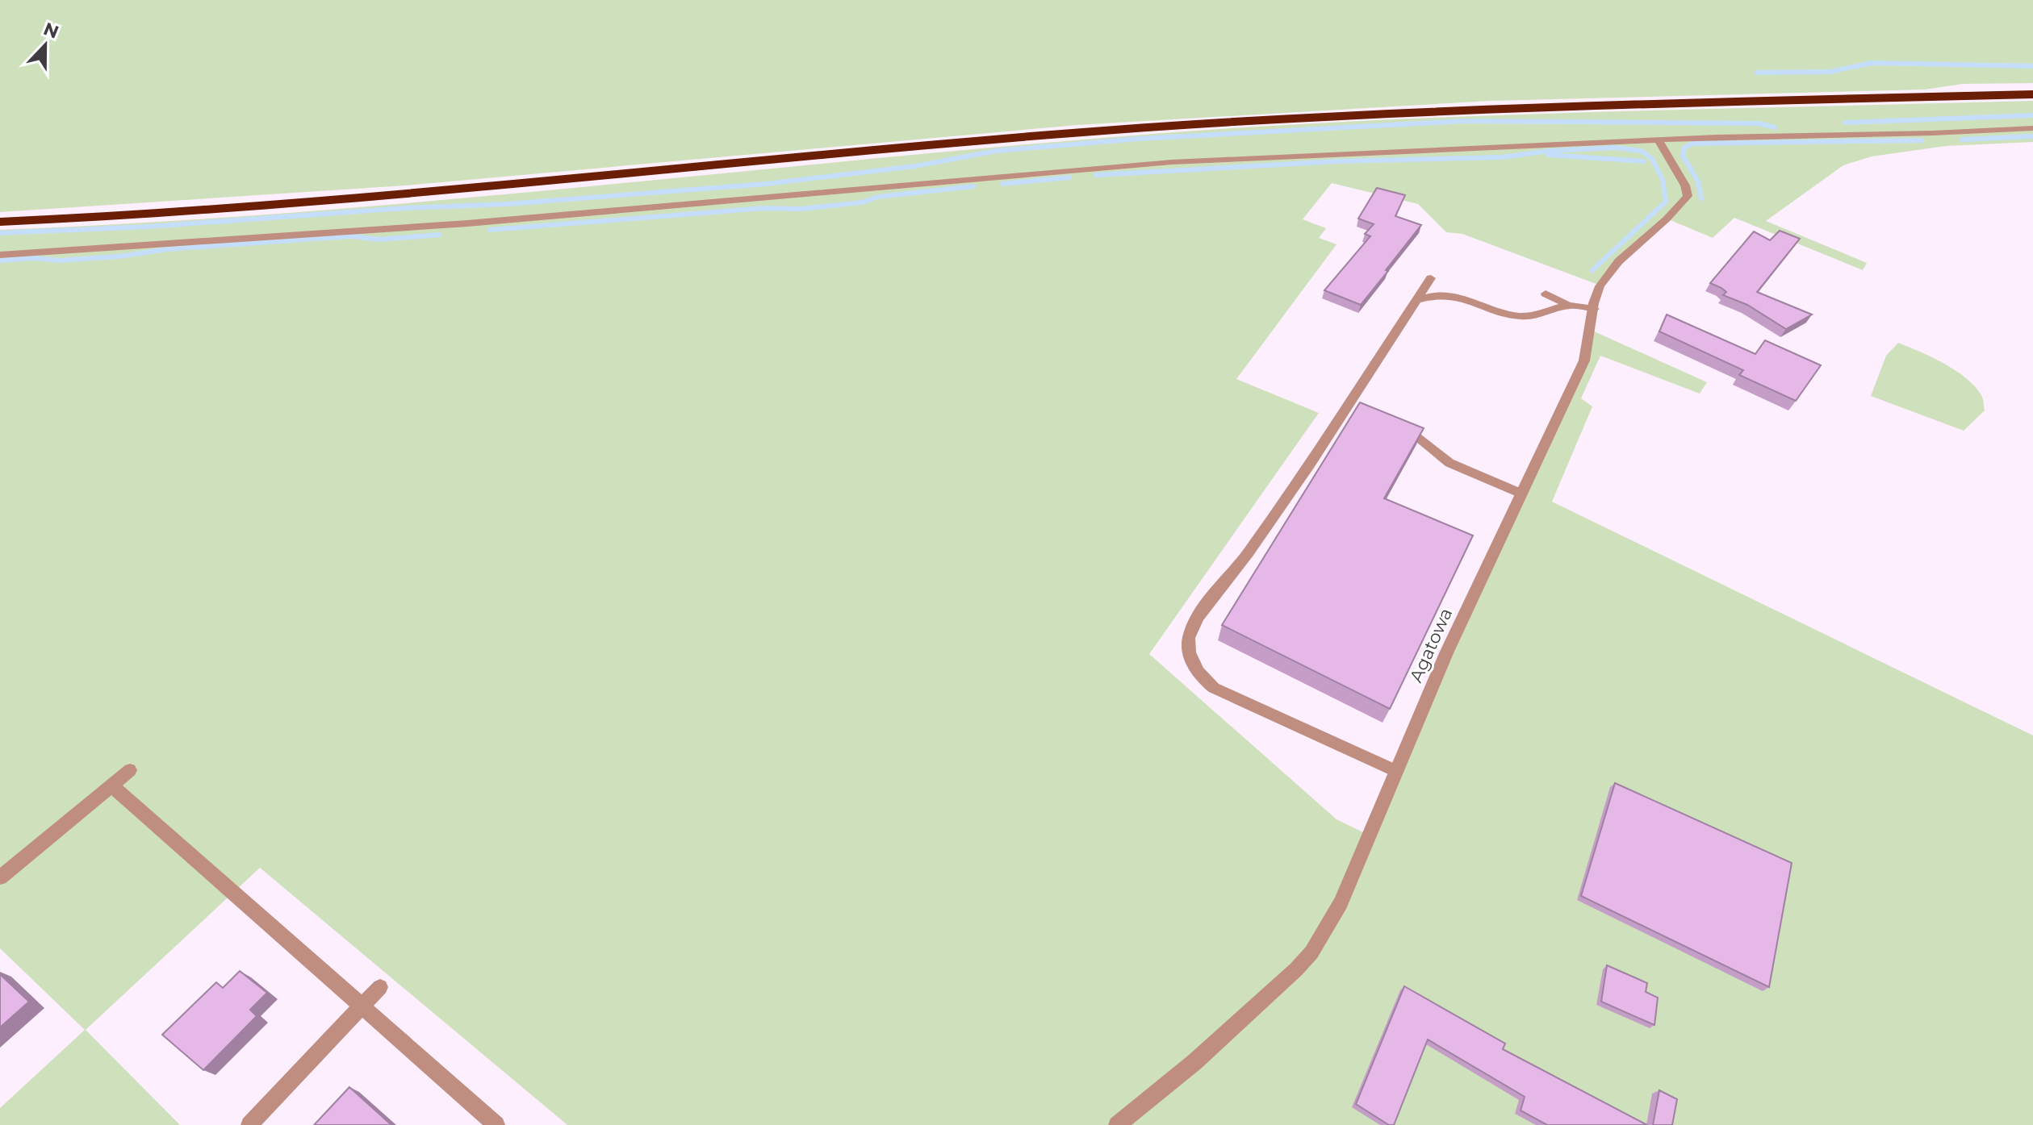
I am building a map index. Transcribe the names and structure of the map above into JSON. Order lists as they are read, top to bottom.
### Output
{
  "streets": {
    "street": ["Agatowa"]
  },
  "north": "top"
}
